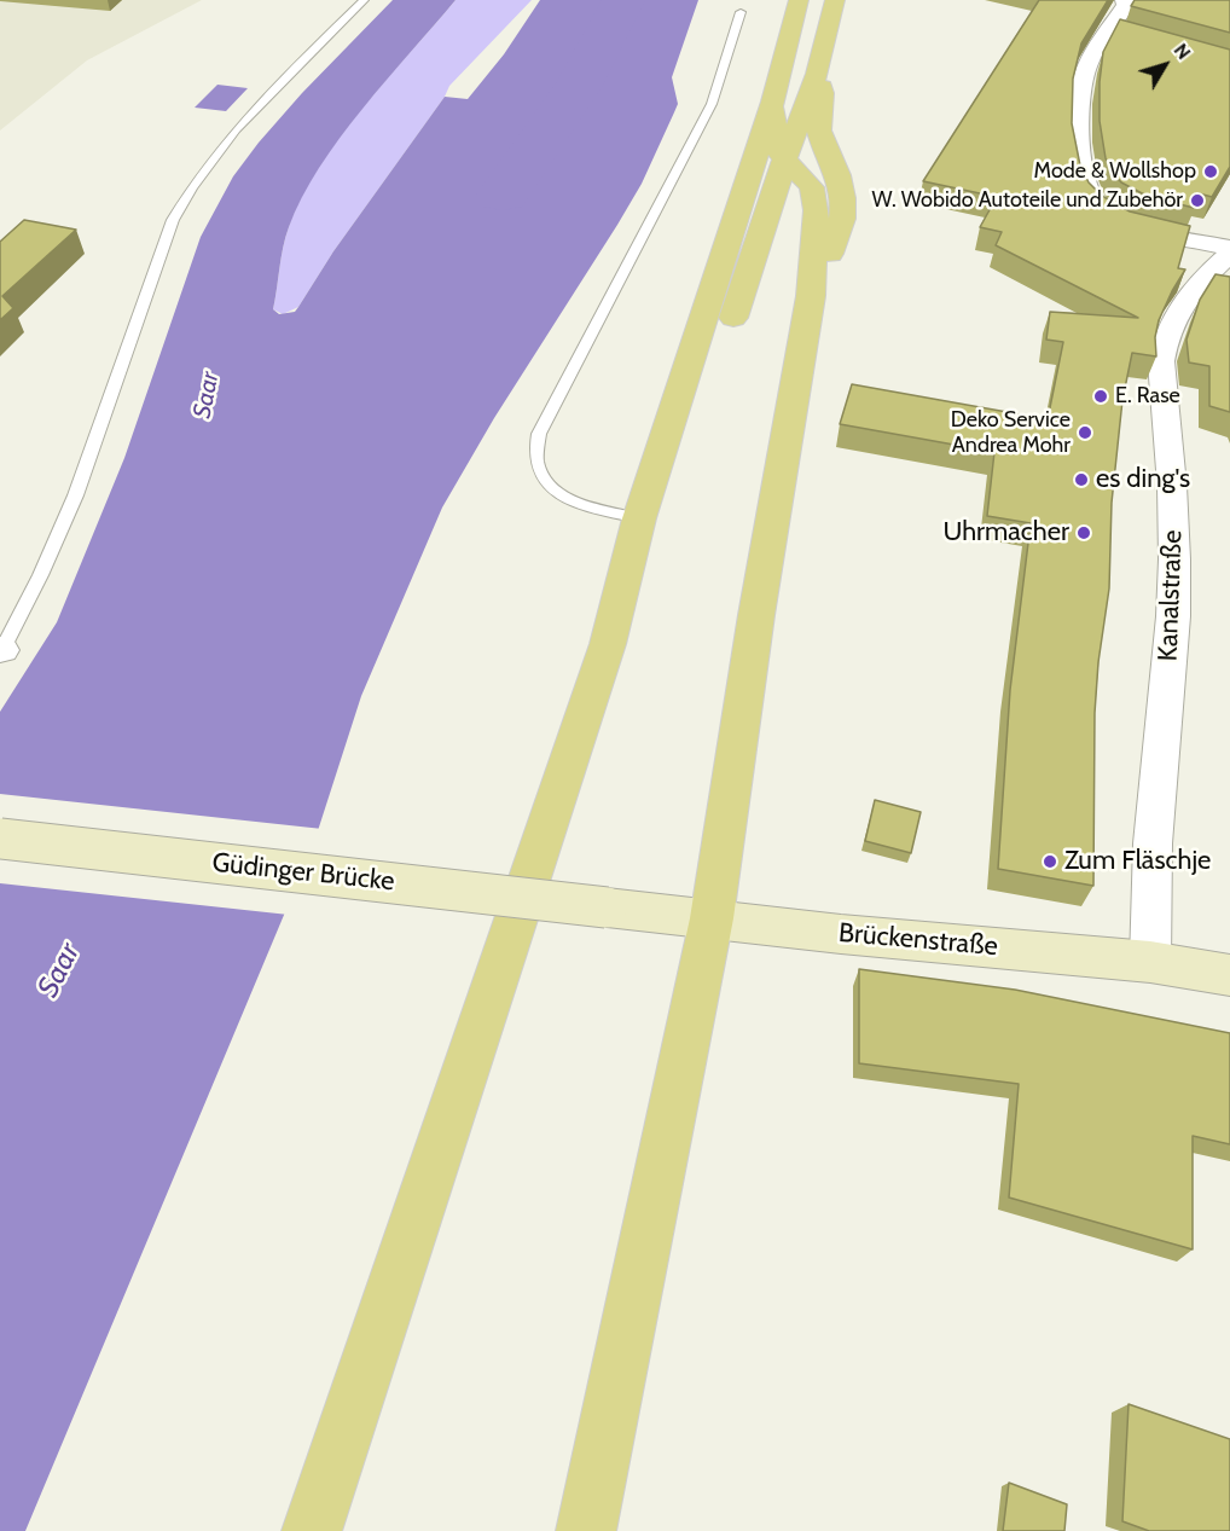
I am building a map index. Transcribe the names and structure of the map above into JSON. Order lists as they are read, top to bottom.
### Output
{
  "streets": {
    "main road": ["Güdinger Brücke", "Brückenstraße"],
    "street": ["Kanalstraße"]
  },
  "crossings": [
    ["Kanalstraße", "Brückenstraße"],
    ["Güdinger Brücke", "Brückenstraße"]
  ],
  "water": ["Saar"],
  "places": [
    "Mode & Wollshop",
    "W. Wobido Autoteile und Zubehör",
    "E. Rase",
    "Deko Service Andrea Mohr",
    "es ding's",
    "Uhrmacher",
    "Zum Fläschje"
  ],
  "north": "top right"
}
